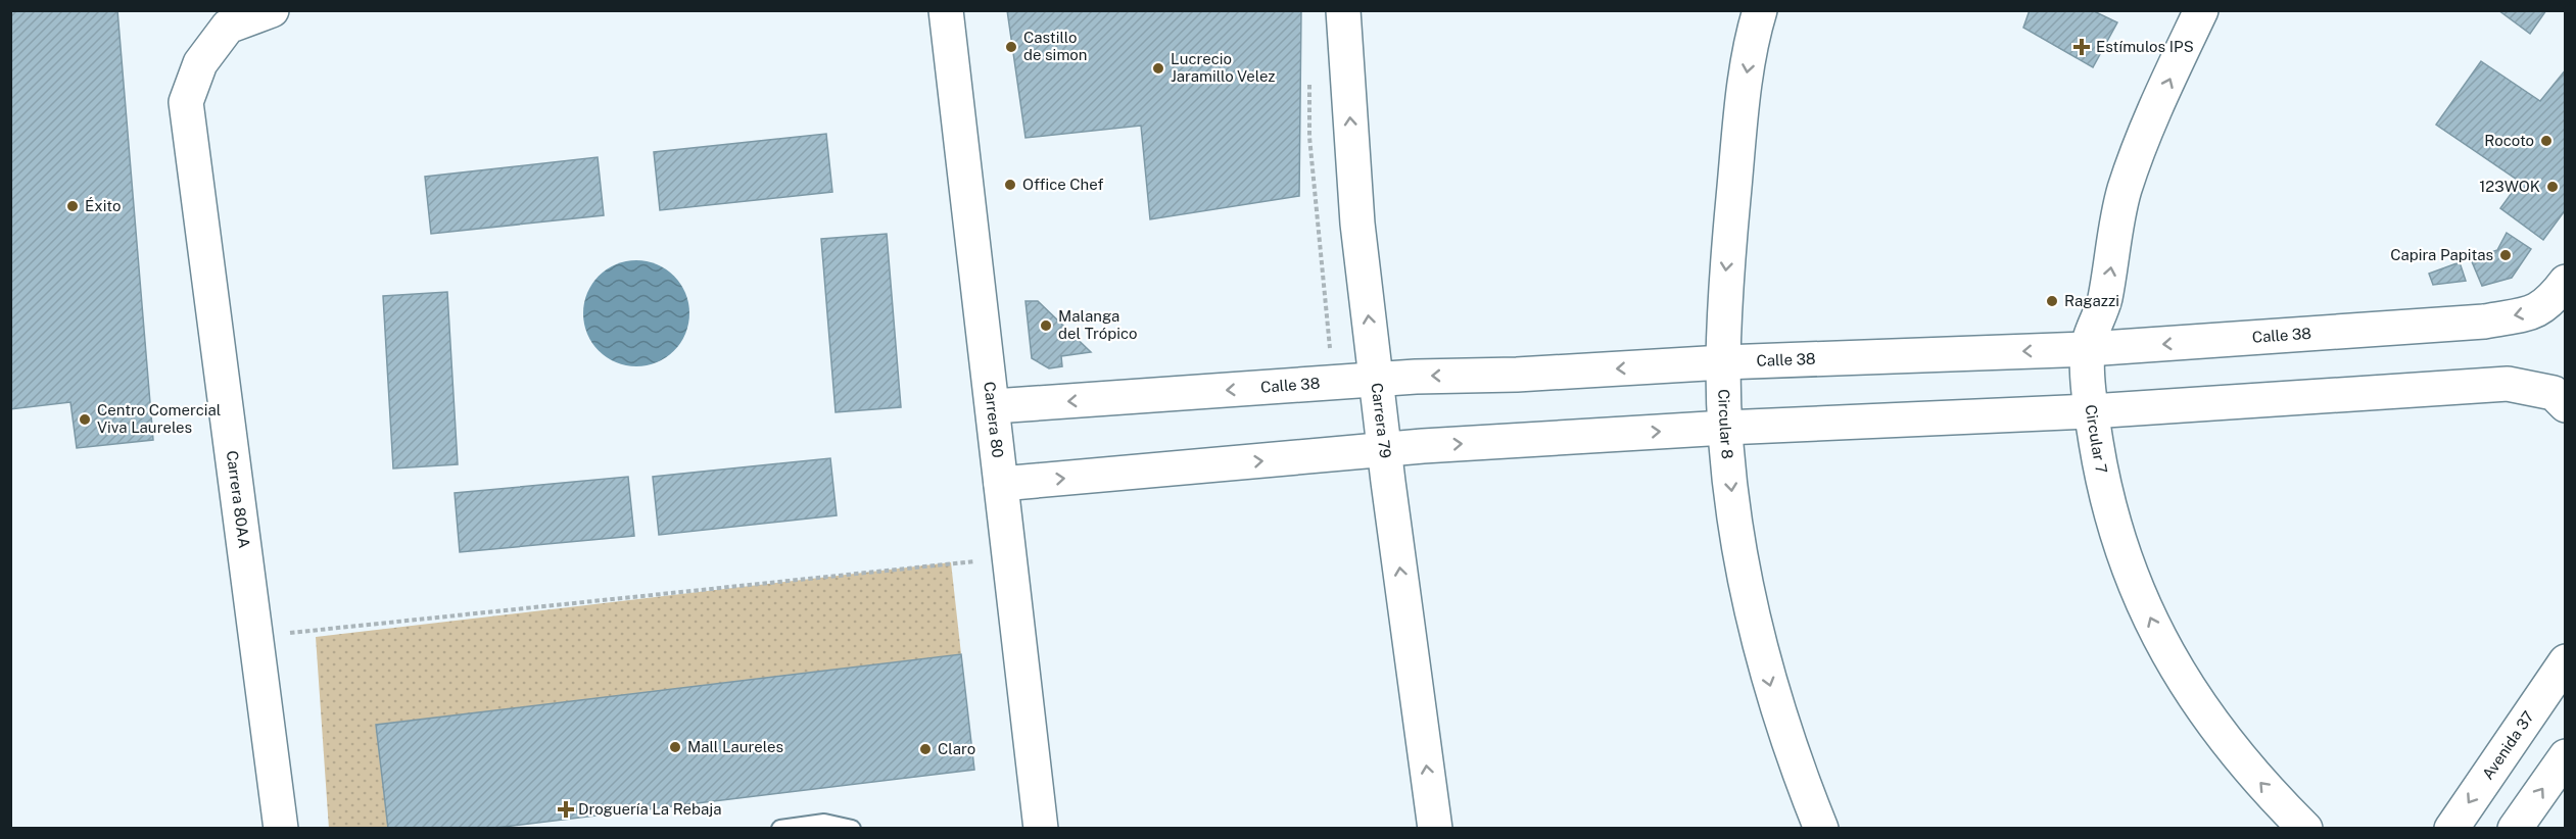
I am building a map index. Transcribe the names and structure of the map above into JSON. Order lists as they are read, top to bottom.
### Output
{
  "streets": {
    "street": [
      "Calle 38",
      "Carrera 80",
      "Carrera 79",
      "Circular 8",
      "Circular 7",
      "Carrera 80AA",
      "Avenida 37"
    ]
  },
  "crossings": [
    ["Calle 38", "Carrera 80"],
    ["Calle 38", "Carrera 79"],
    ["Calle 38", "Circular 8"],
    ["Calle 38", "Circular 7"]
  ],
  "one_way": ["Carrera 79", "Circular 8", "Circular 7"],
  "places": {
    "other": [
      "Castillo de simon",
      "Lucrecio Jaramillo Velez",
      "Rocoto",
      "Office Chef",
      "123WOK",
      "Éxito",
      "Capira Papitas",
      "Ragazzi",
      "Malanga del Trópico",
      "Centro Comercial Viva Laureles",
      "Mall Laureles",
      "Claro"
    ],
    "health": ["Estímulos IPS", "Droguería La Rebaja"]
  }
}
